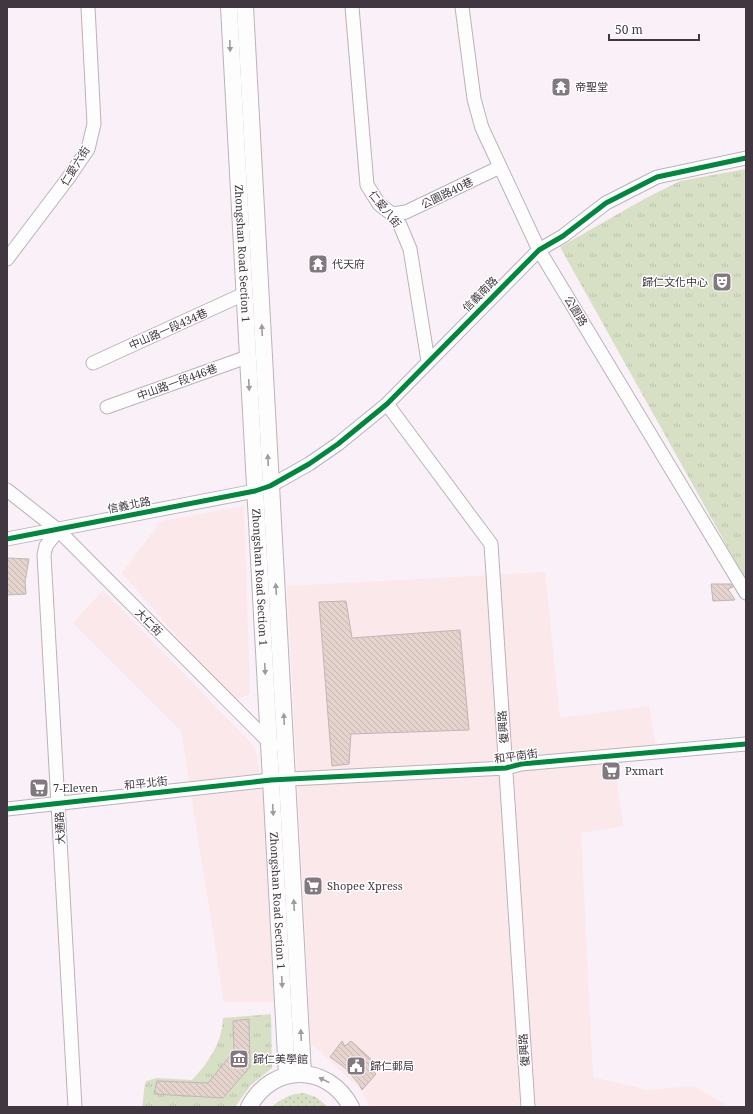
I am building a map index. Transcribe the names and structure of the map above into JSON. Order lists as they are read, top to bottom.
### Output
{
  "streets": {
    "main road": ["Zhongshan Road Section 1"],
    "street": [
      "仁愛六街",
      "公園路40巷",
      "仁愛八街",
      "信義南路",
      "公園路",
      "中山路一段434巷",
      "中山路一段446巷",
      "信義北路",
      "大仁街",
      "復興路",
      "和平南街",
      "和平北街",
      "大通路"
    ]
  },
  "crossings": [
    ["公園路40巷", "仁愛八街"],
    ["公園路40巷", "公園路"],
    ["仁愛八街", "信義南路"],
    ["Zhongshan Road Section 1", "信義南路"],
    ["Zhongshan Road Section 1", "中山路一段434巷"],
    ["Zhongshan Road Section 1", "中山路一段446巷"],
    ["Zhongshan Road Section 1", "信義北路"],
    ["Zhongshan Road Section 1", "大仁街"],
    ["Zhongshan Road Section 1", "和平南街"],
    ["Zhongshan Road Section 1", "和平北街"],
    ["信義南路", "公園路"],
    ["信義南路", "信義北路"],
    ["信義南路", "復興路"],
    ["信義北路", "大仁街"],
    ["信義北路", "大通路"],
    ["大仁街", "大通路"],
    ["復興路", "和平南街"],
    ["和平南街", "和平北街"],
    ["和平北街", "大通路"]
  ],
  "places": {
    "temple": ["帝聖堂", "代天府"],
    "theatre": ["歸仁文化中心"],
    "supermarket": ["Pxmart", "7-Eleven", "Shopee Xpress"],
    "museum": ["歸仁美學館"],
    "public building": ["歸仁郵局"]
  },
  "scale_bar": "50 m"
}
